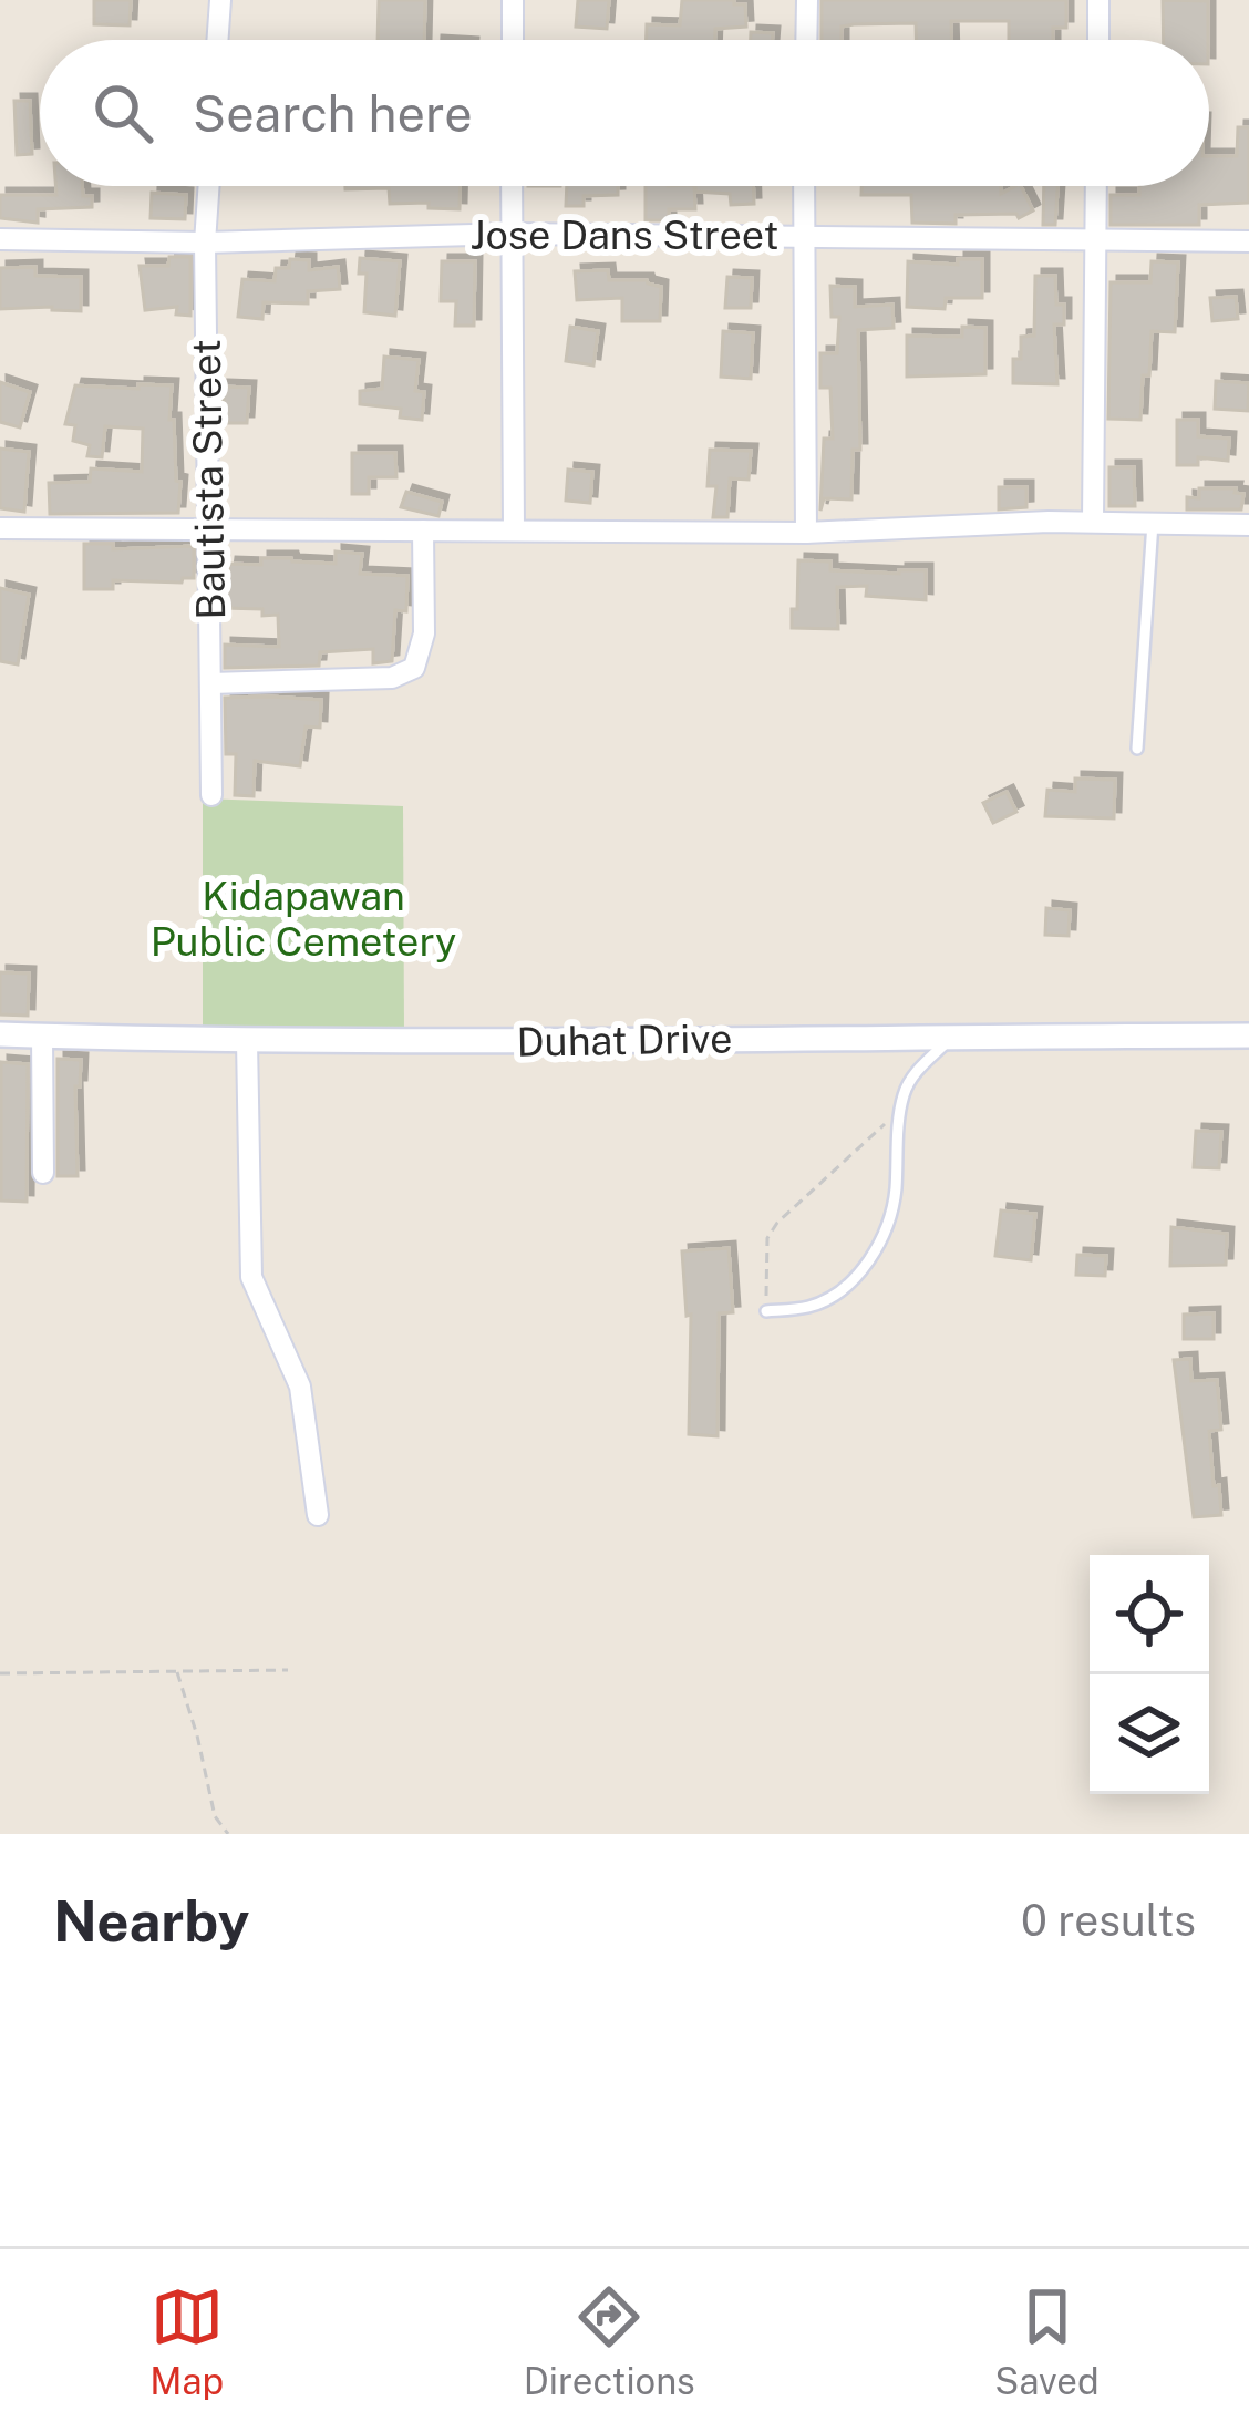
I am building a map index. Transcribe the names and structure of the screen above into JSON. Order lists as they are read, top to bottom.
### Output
{
  "streets": {
    "street": ["Jose Dans Street", "Bautista Street", "Duhat Drive"]
  },
  "crossings": [
    ["Jose Dans Street", "Bautista Street"]
  ],
  "parks": ["Kidapawan Public Cemetery"],
  "page": {
    "search": "Search here",
    "heading": ["Nearby", "0 results"],
    "nav": ["Map", "Directions", "Saved"]
  }
}
